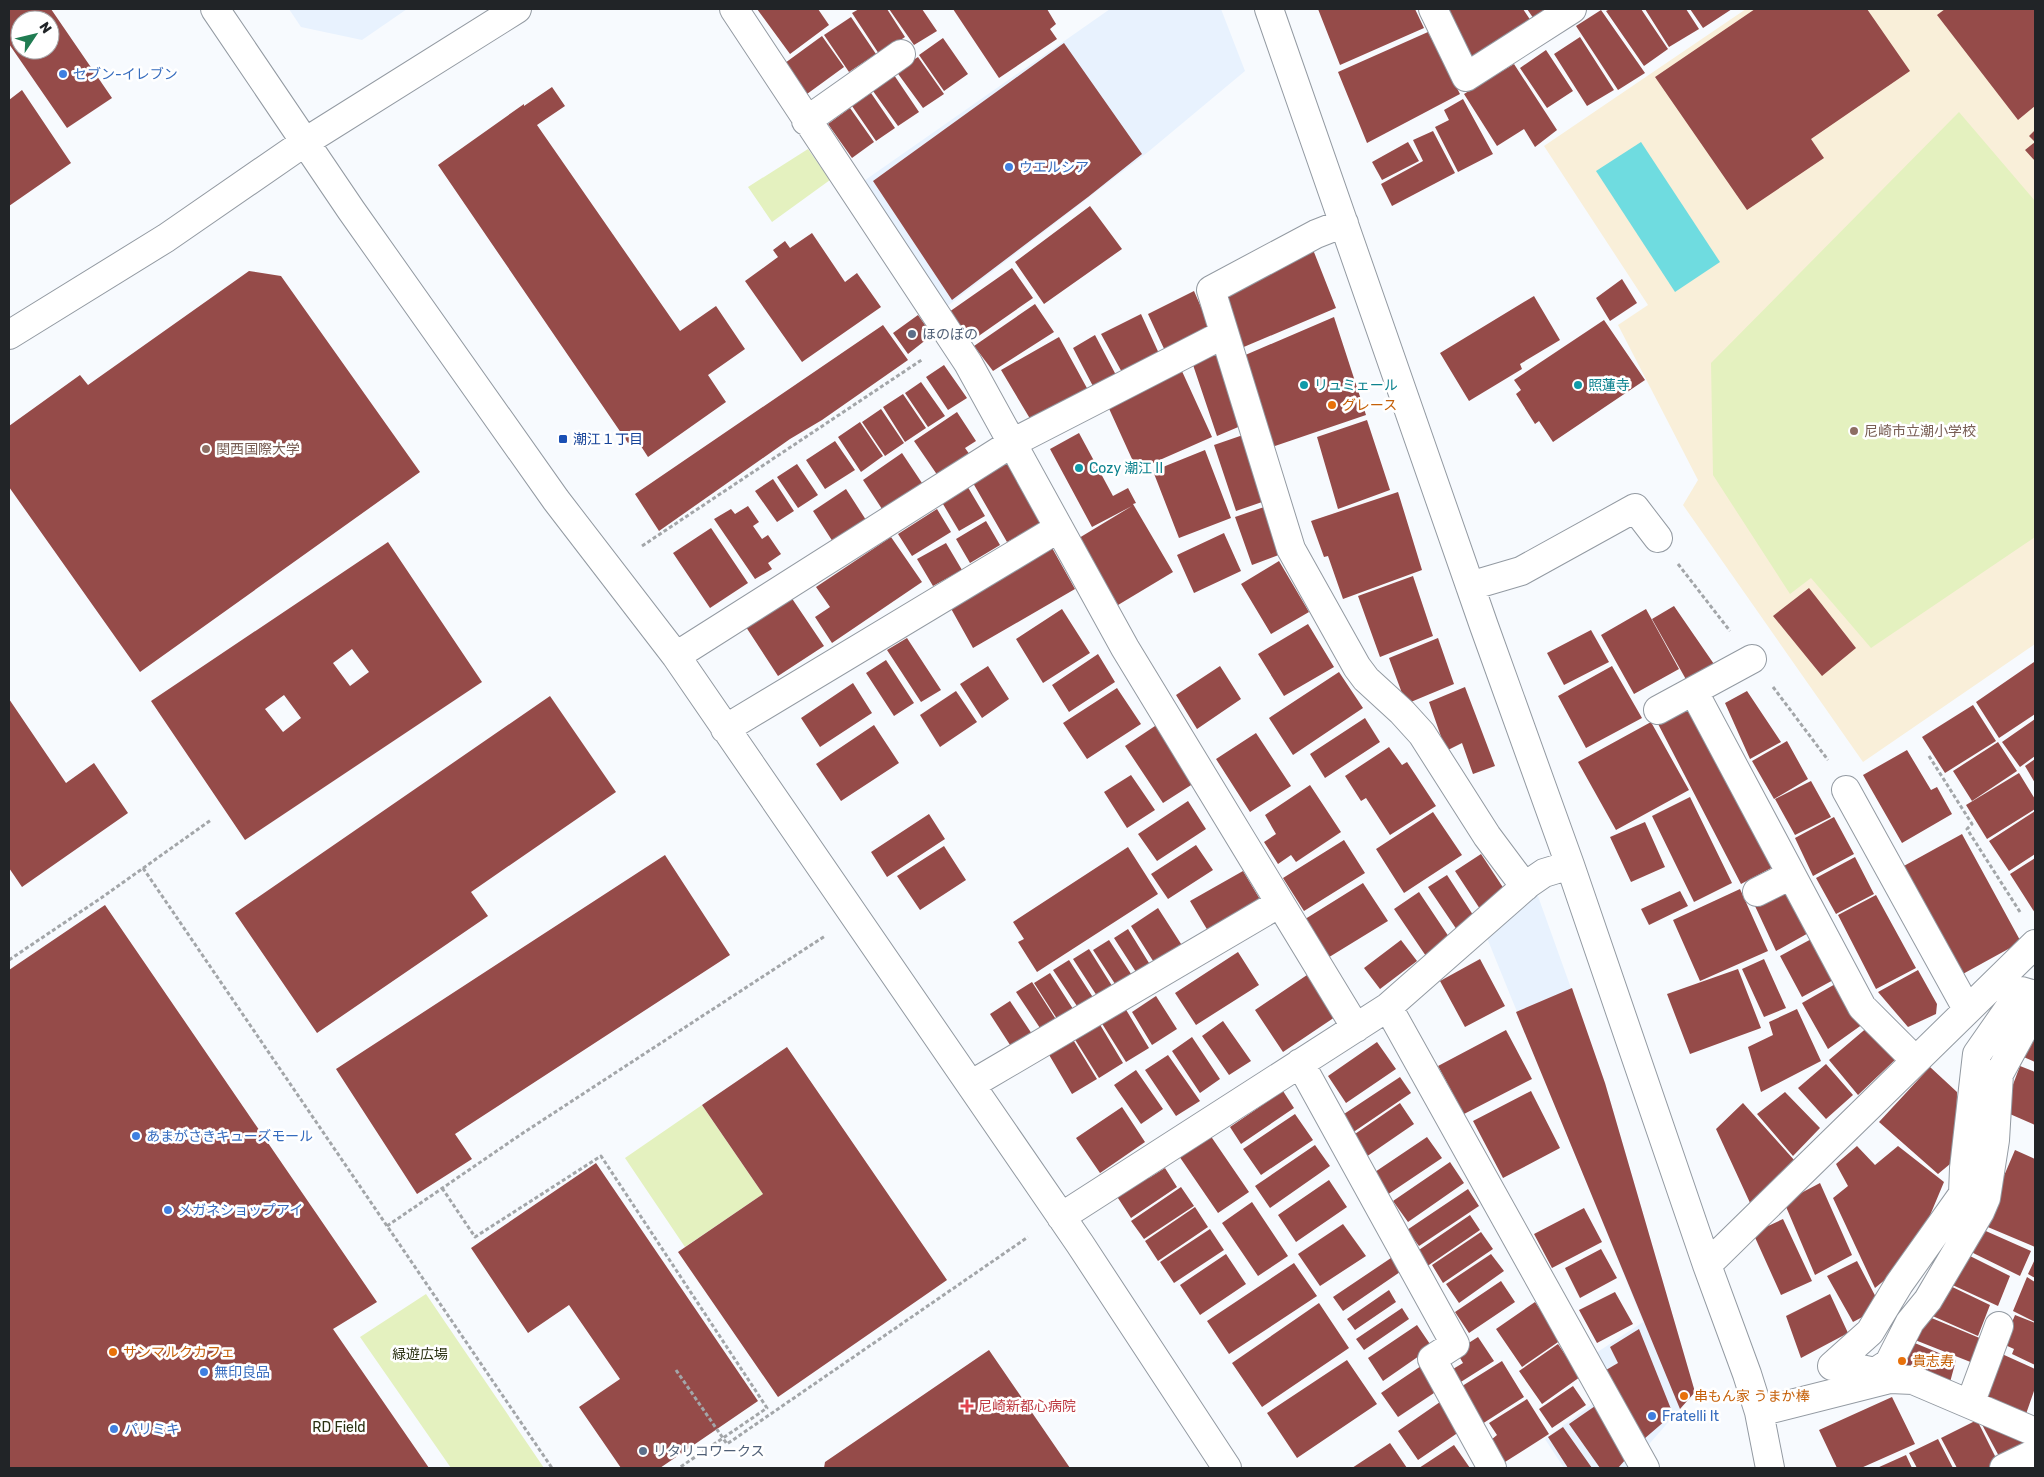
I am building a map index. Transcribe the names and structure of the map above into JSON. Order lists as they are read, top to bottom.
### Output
{
  "parks": ["緑遊広場", "RD Field"],
  "places": {
    "other": [
      "セブン-イレブン",
      "ウエルシア",
      "ほのぼの",
      "リュミェール",
      "照蓮寺",
      "グレース",
      "尼崎市立潮小学校",
      "関西国際大学",
      "Cozy 潮江Ⅱ",
      "あまがさきキューズモール",
      "メガネショップアイ",
      "サンマルクカフェ",
      "貴志寿",
      "無印良品",
      "串もん家 うまか棒",
      "Fratelli It",
      "パリミキ",
      "リタリコワークス"
    ],
    "transit": ["潮江１丁目"],
    "health": ["尼崎新都心病院"]
  },
  "north": "top right"
}
